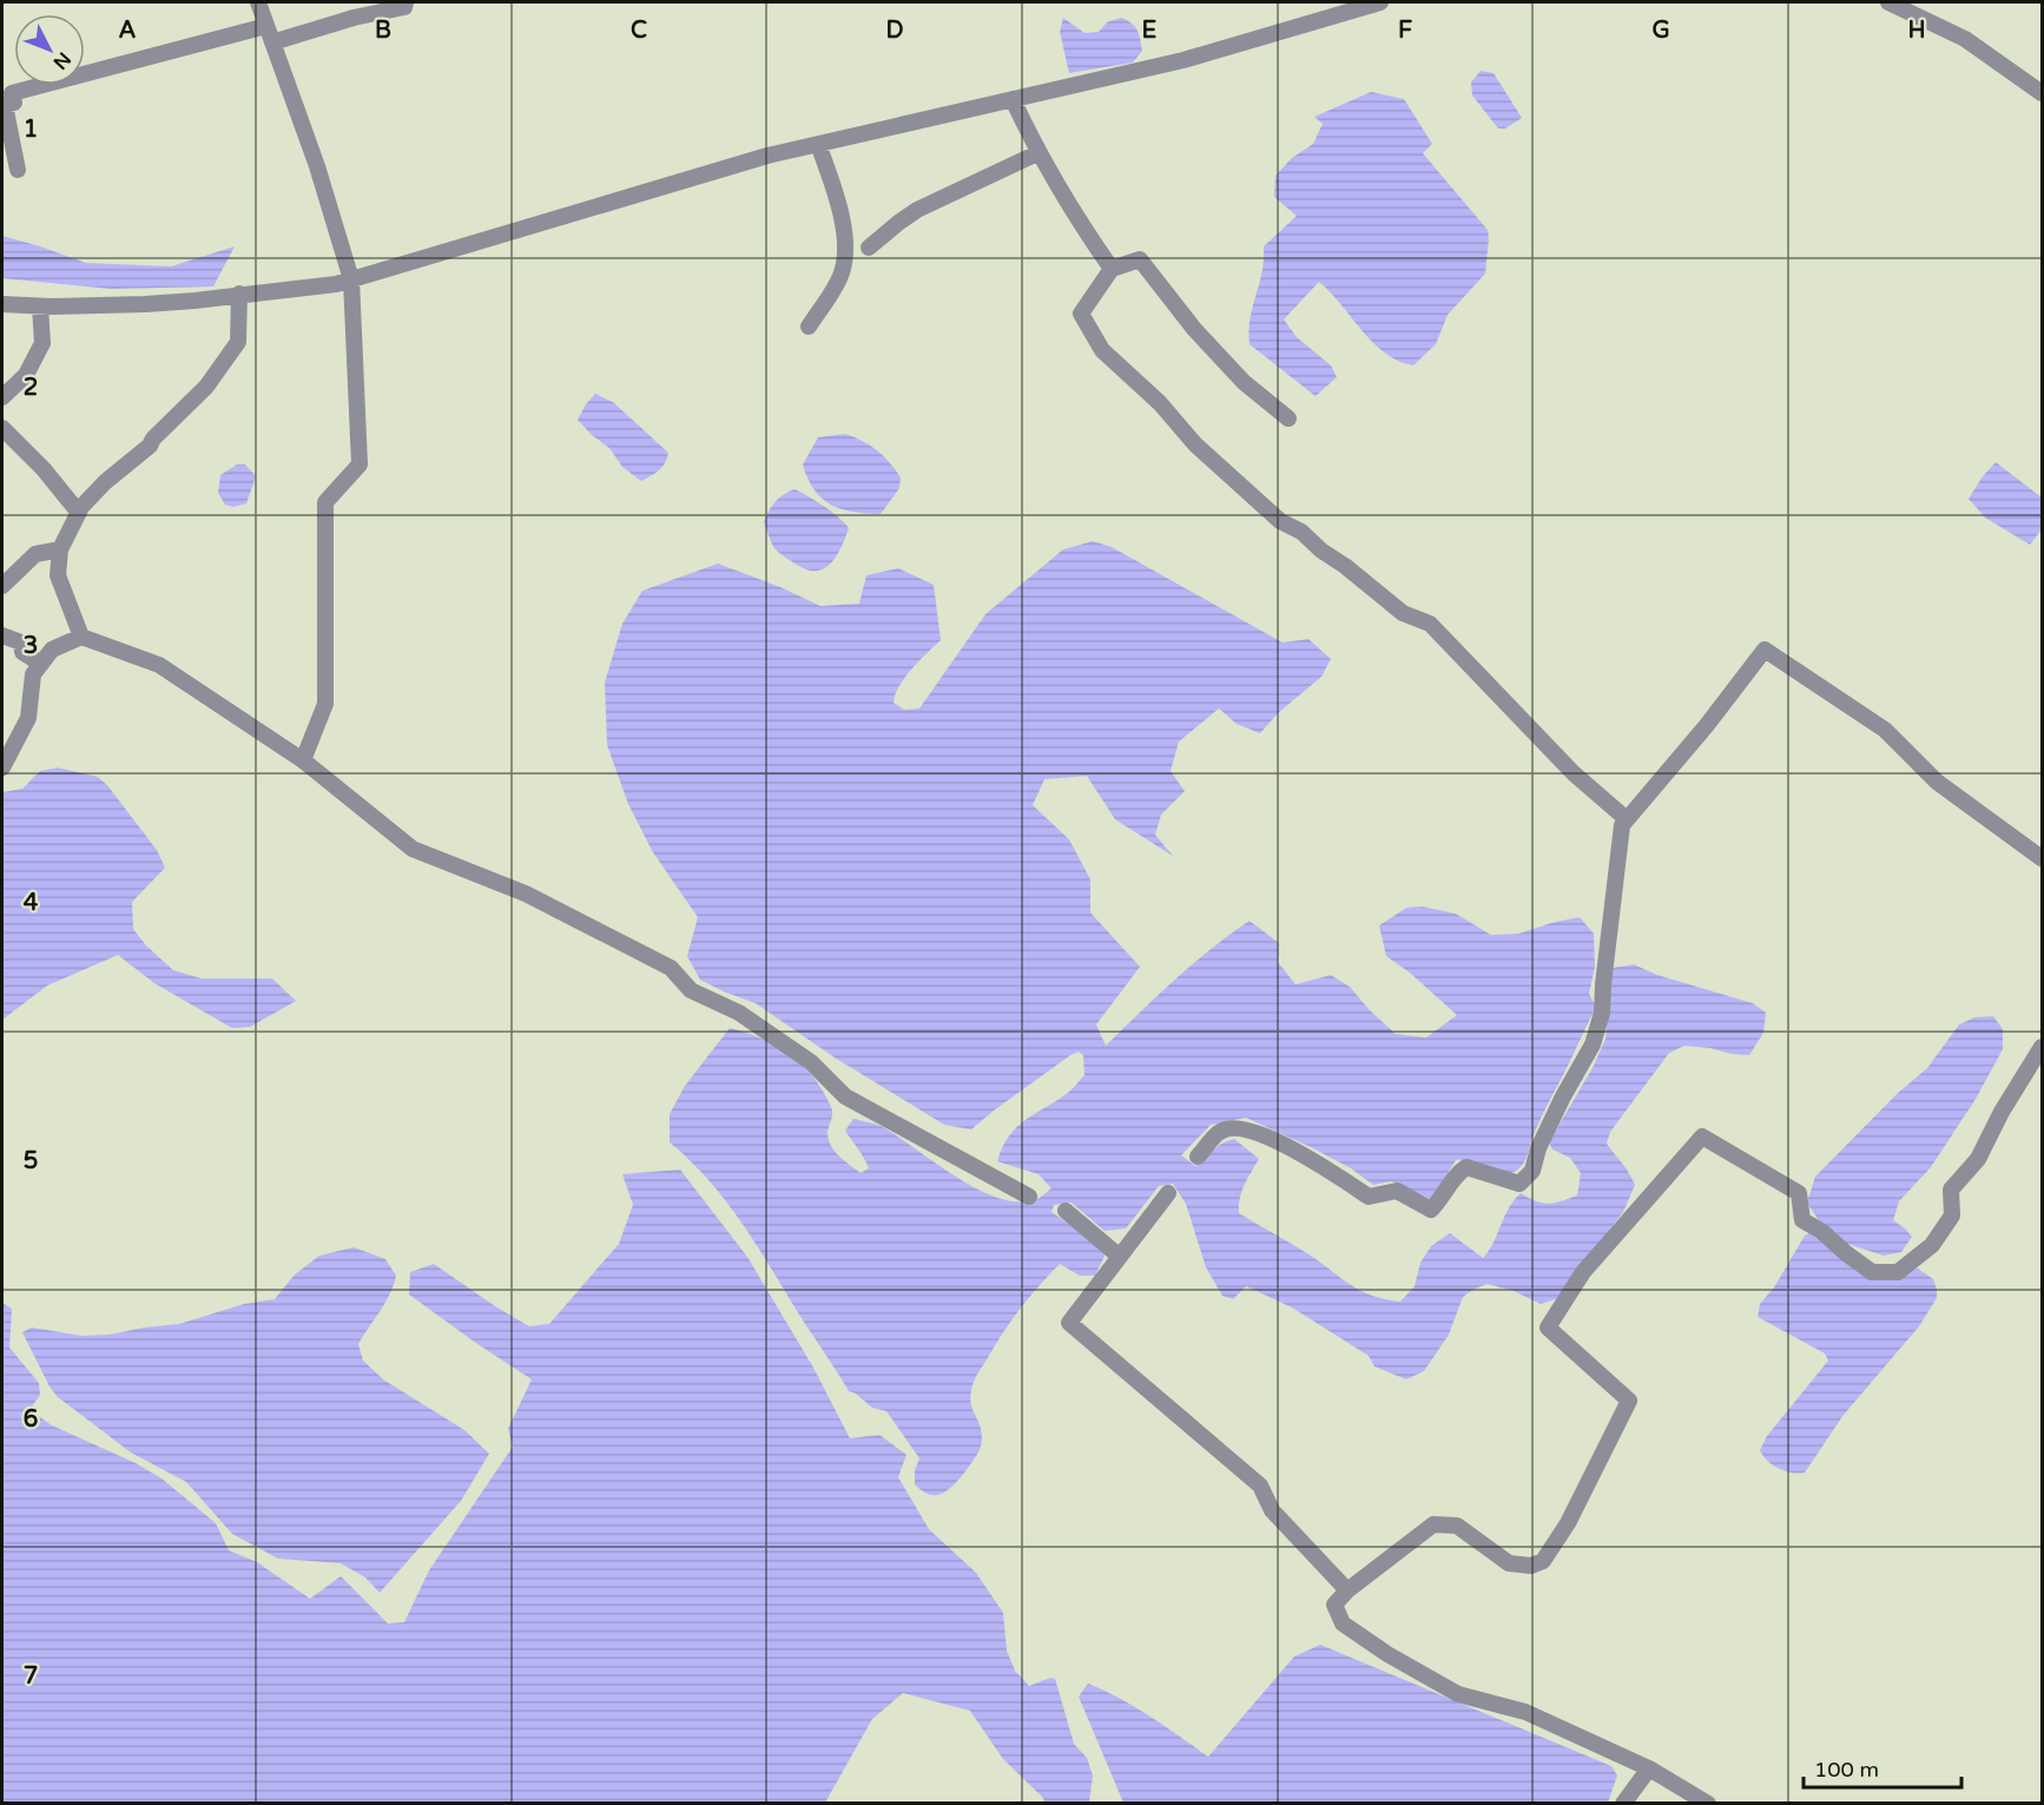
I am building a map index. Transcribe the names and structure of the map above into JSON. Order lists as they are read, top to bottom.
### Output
{
  "scale_bar": "100 m",
  "north": "bottom right",
  "grid": {
    "columns": [
      "A",
      "B",
      "C",
      "D",
      "E",
      "F",
      "G",
      "H"
    ],
    "rows": [
      "1",
      "2",
      "3",
      "4",
      "5",
      "6",
      "7"
    ]
  }
}
